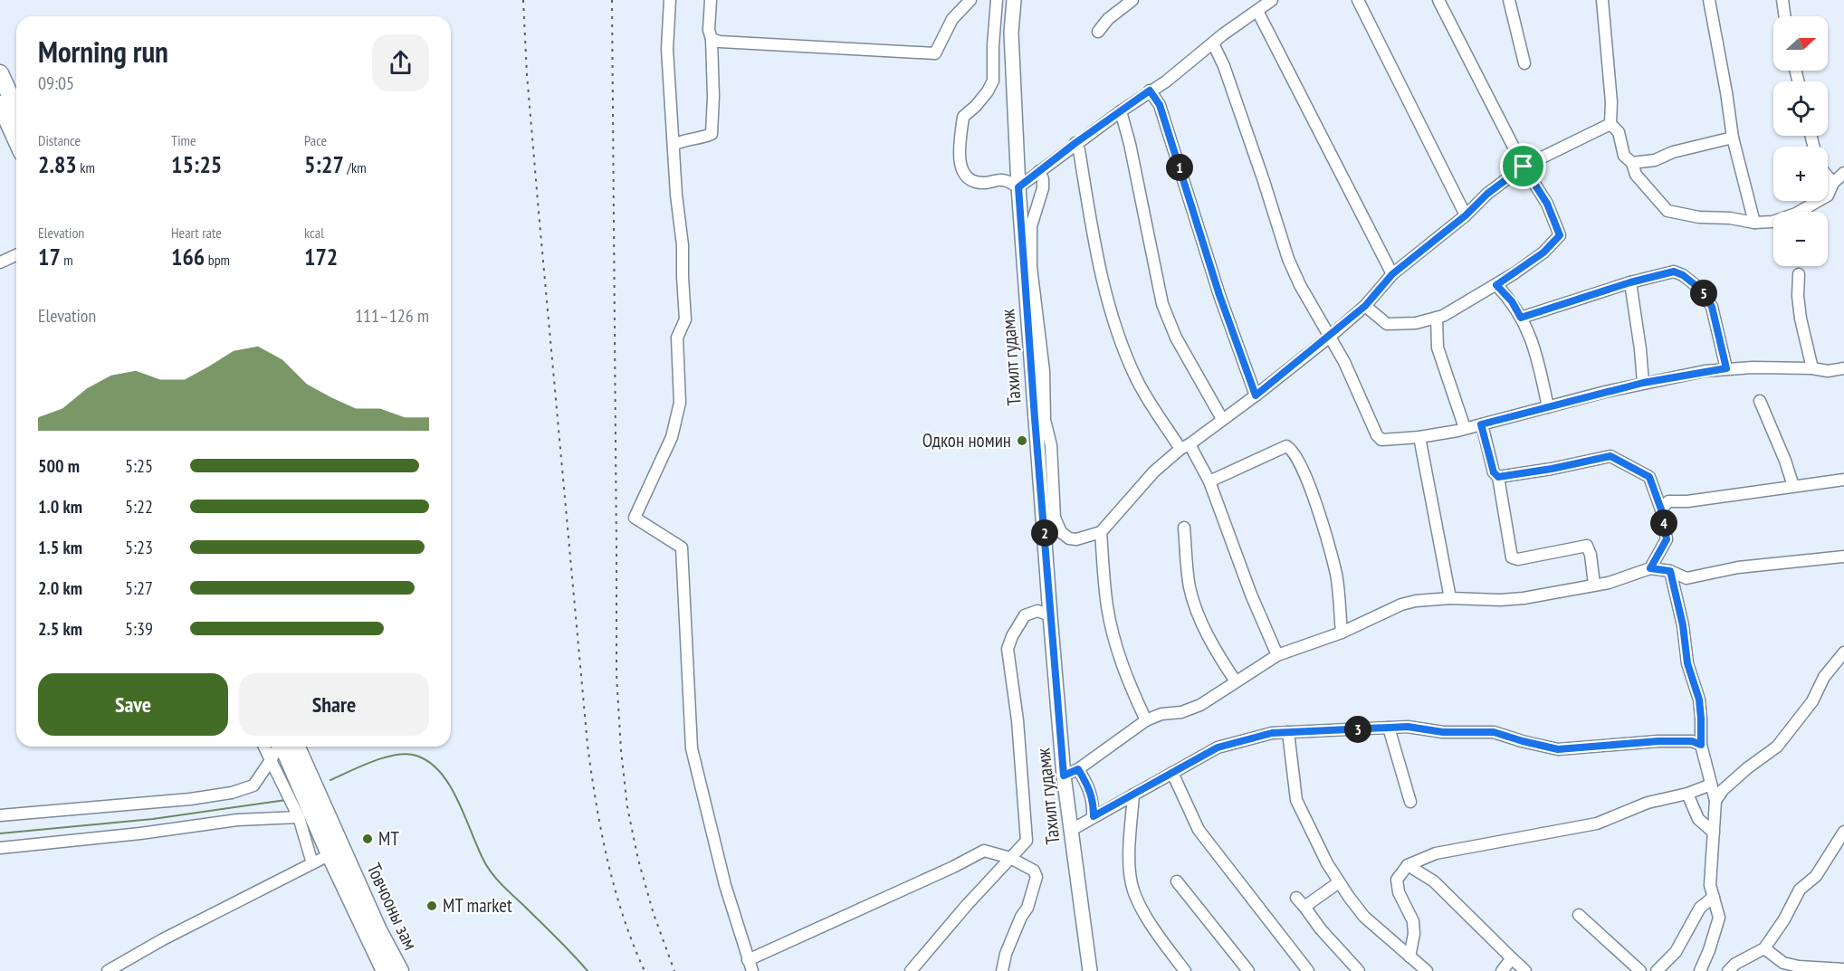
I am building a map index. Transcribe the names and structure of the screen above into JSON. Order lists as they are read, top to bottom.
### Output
{
  "streets": {
    "highway": ["Товчооны зам"],
    "main road": ["Тахилт гудамж"]
  },
  "places": ["Одкон номин", "МТ", "MT market"],
  "north": "right",
  "page": {
    "map_buttons": ["+", "−"],
    "heading": ["Morning run", "09:05"],
    "stats": [
      ["Distance", "2.83 km"],
      ["Time", "15:25"],
      ["Pace", "5:27 /km"],
      ["Elevation", "17 m"],
      ["Heart rate", "166 bpm"],
      ["kcal", "172"]
    ],
    "pins": [
      "1",
      "5",
      "4",
      "2",
      "3"
    ],
    "chart": ["Elevation", "111–126 m"],
    "list": [
      {
        "name": "500 m",
        "note": "5:25"
      },
      {
        "name": "1.0 km",
        "note": "5:22"
      },
      {
        "name": "1.5 km",
        "note": "5:23"
      },
      {
        "name": "2.0 km",
        "note": "5:27"
      },
      {
        "name": "2.5 km",
        "note": "5:39"
      }
    ],
    "buttons": ["Save", "Share"]
  }
}
